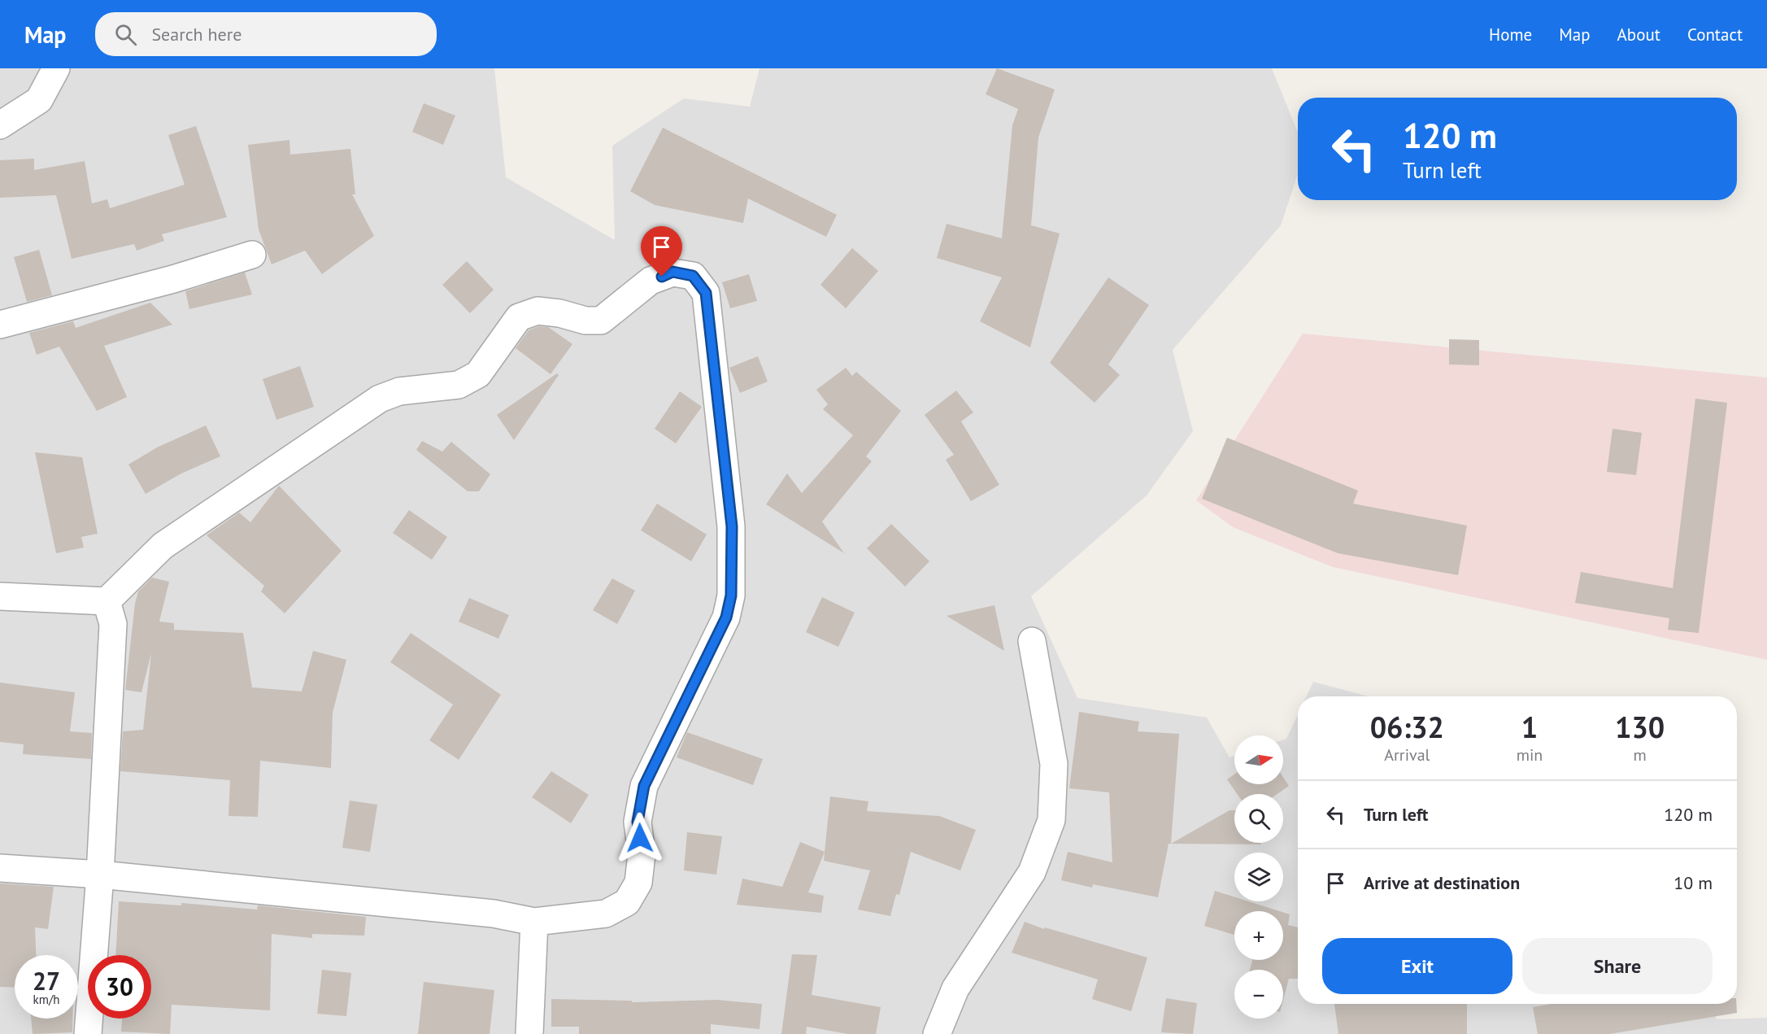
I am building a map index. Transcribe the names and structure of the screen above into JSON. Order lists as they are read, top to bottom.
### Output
{
  "north": "right",
  "page": {
    "header": "Map",
    "search": "Search here",
    "nav": [
      "Home",
      "Map",
      "About",
      "Contact"
    ],
    "turn": ["120 m", "Turn left"],
    "eta": [
      "06:32",
      "Arrival",
      "1",
      "min",
      "130",
      "m"
    ],
    "map_buttons": ["+", "−"],
    "list": [
      {
        "name": "Turn left",
        "value": "120 m"
      },
      {
        "name": "Arrive at destination",
        "value": "10 m"
      }
    ],
    "buttons": ["Exit", "Share"],
    "speed": "27 km/h",
    "limit": "30"
  }
}
